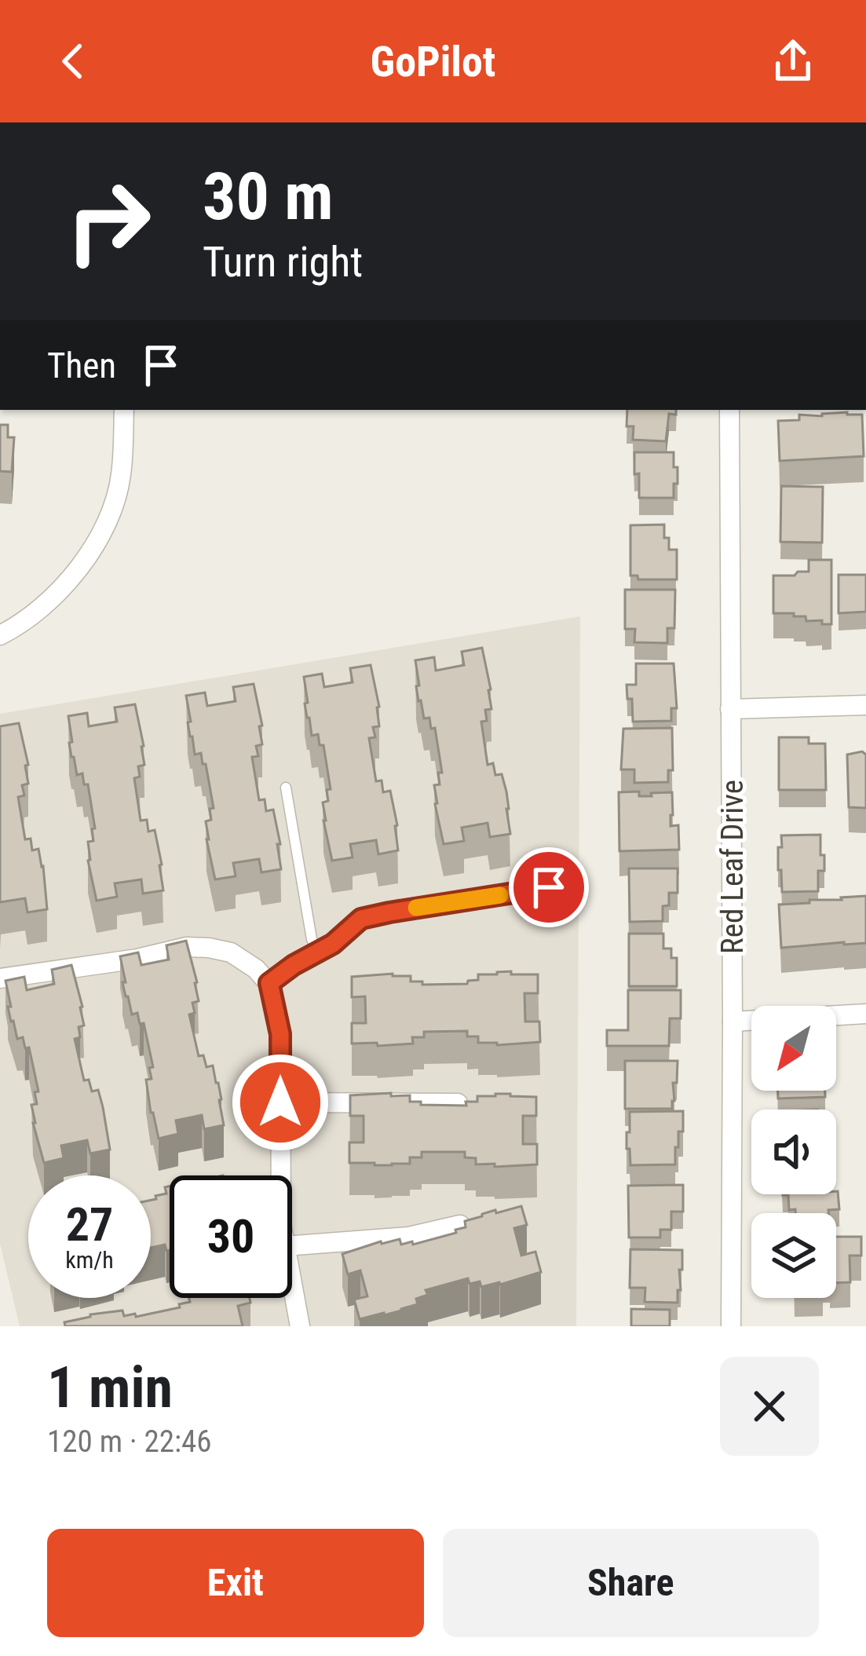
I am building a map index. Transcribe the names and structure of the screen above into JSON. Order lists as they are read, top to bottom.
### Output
{
  "streets": {
    "street": ["Red Leaf Drive"]
  },
  "north": "bottom left",
  "page": {
    "header": "GoPilot",
    "turn": ["30 m", "Turn right"],
    "then": "Then",
    "speed": "27 km/h",
    "limit": "30",
    "heading": ["1 min", "120 m · 22:46"],
    "buttons": ["Exit", "Share"]
  }
}
